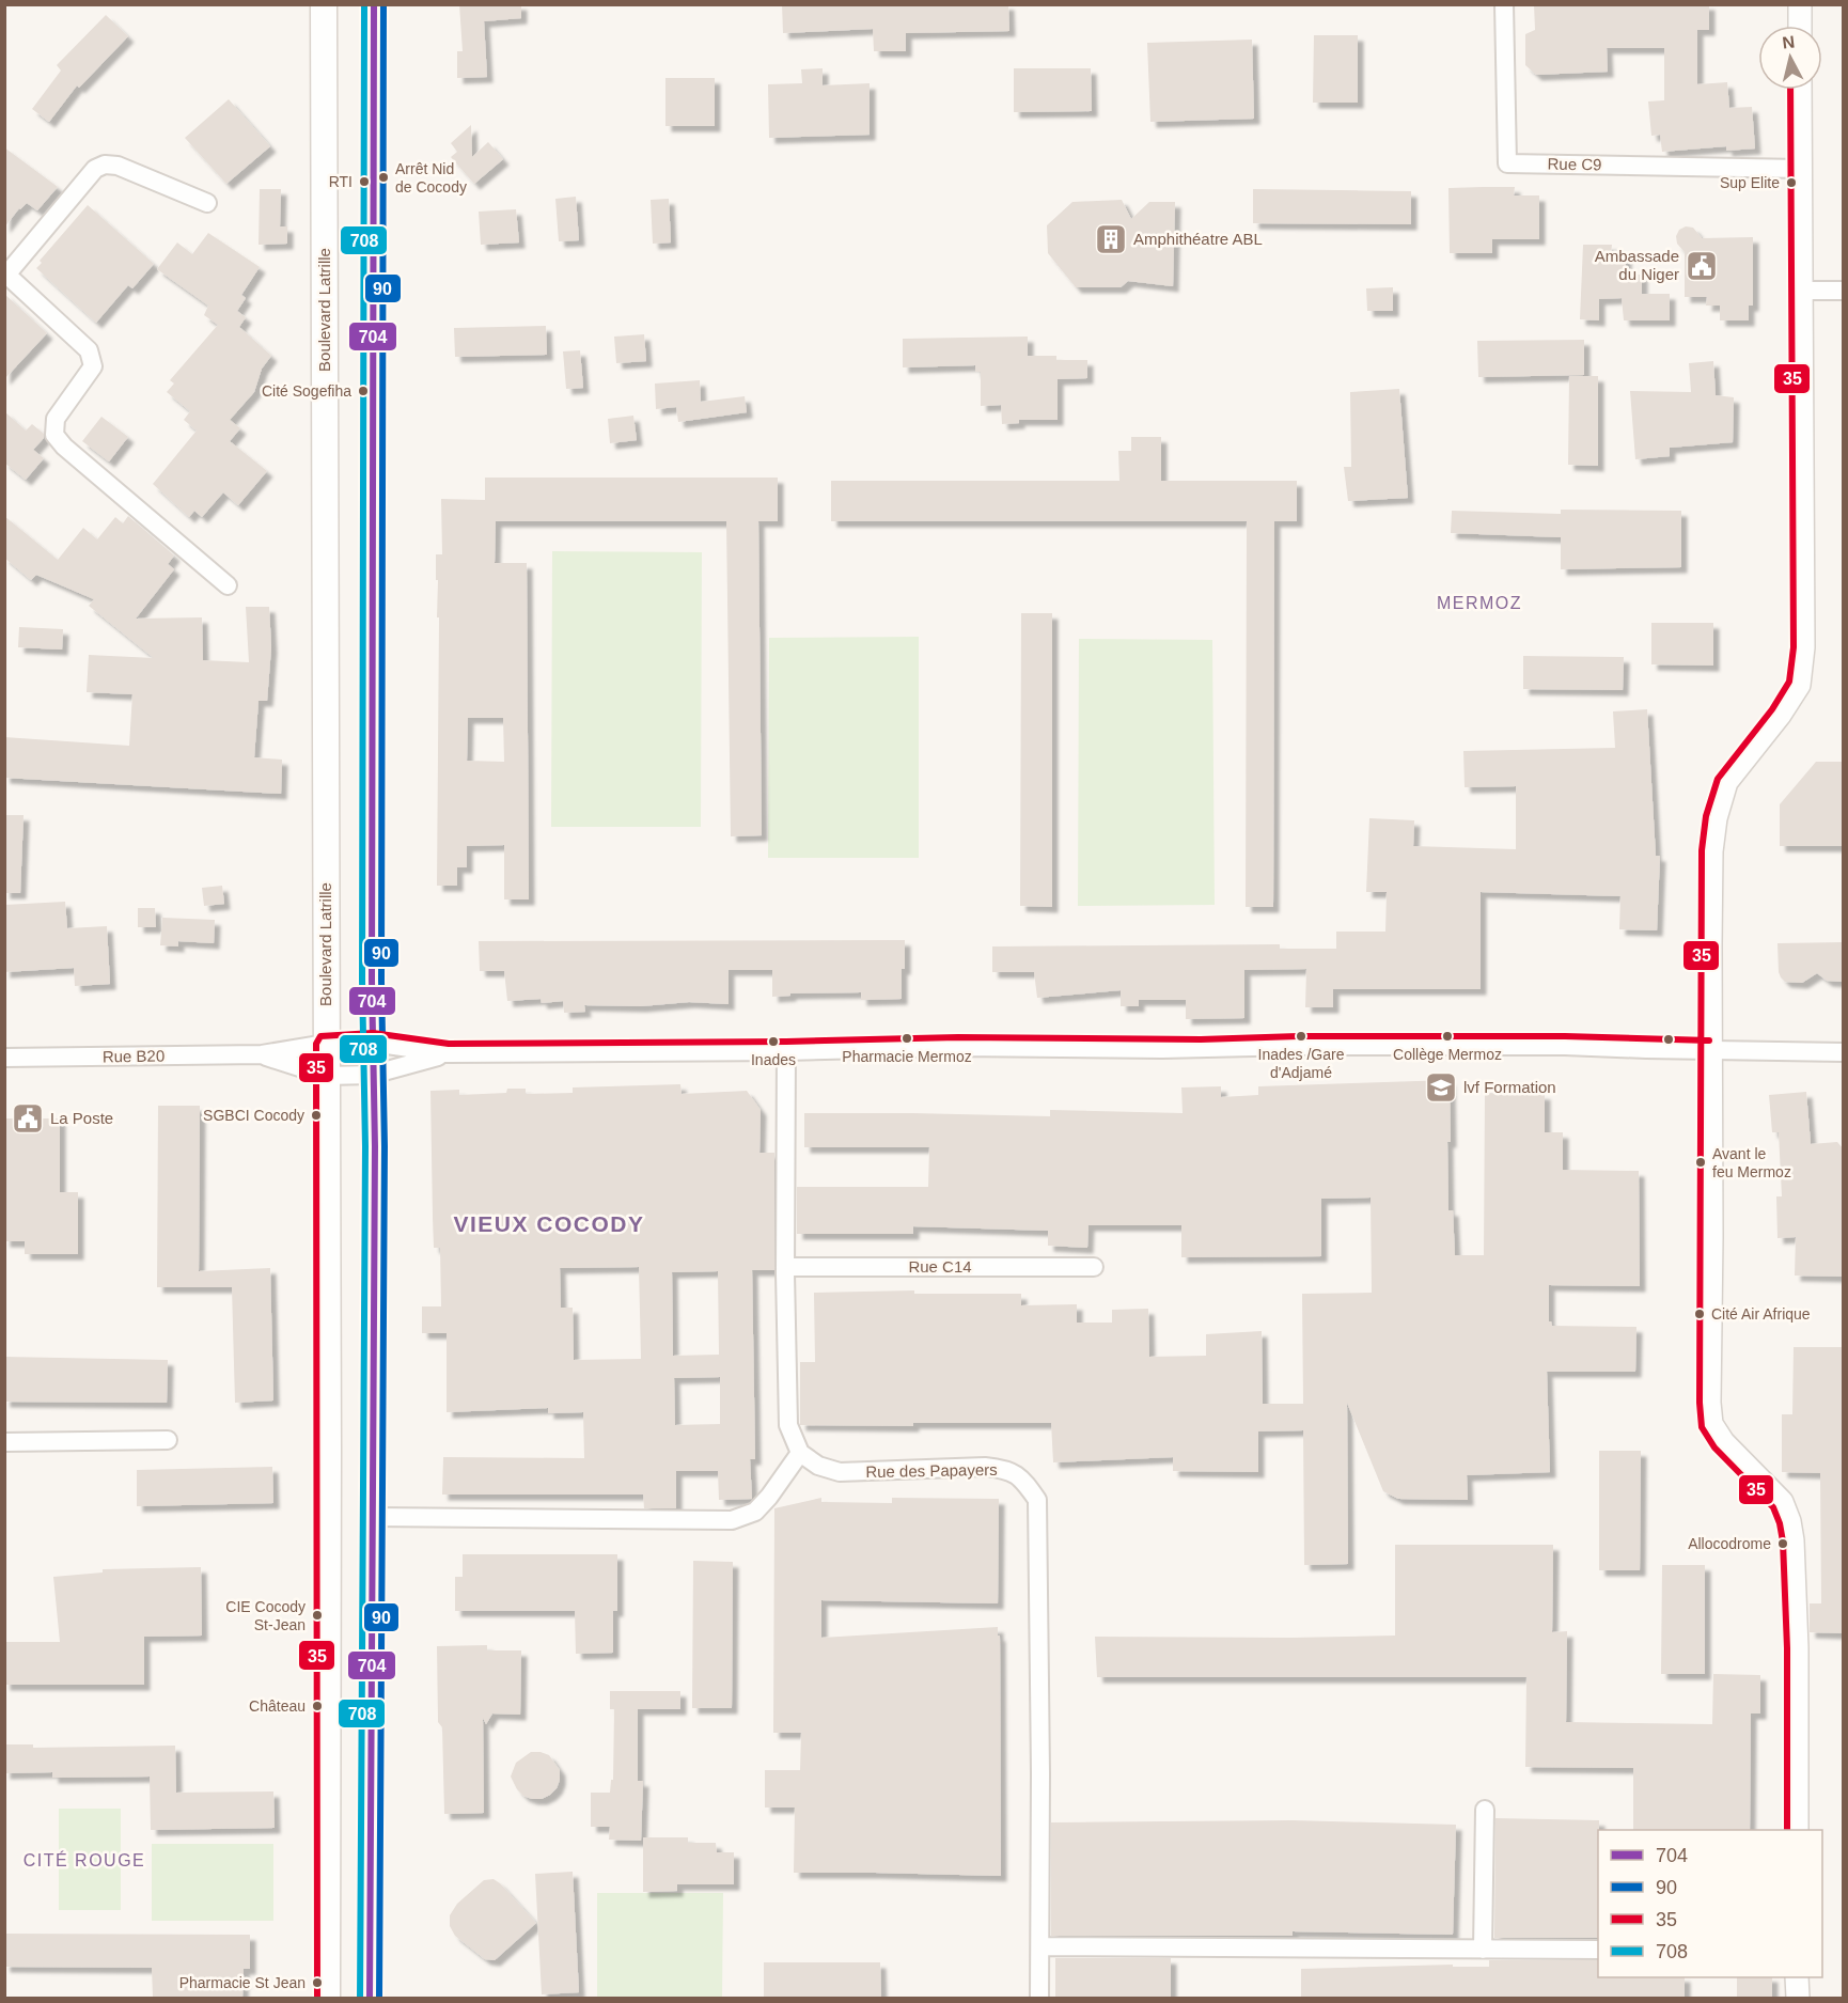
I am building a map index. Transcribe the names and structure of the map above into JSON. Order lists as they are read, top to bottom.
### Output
{
  "streets": {
    "main road": ["Boulevard Latrille"],
    "street": [
      "Rue C9",
      "Rue B20",
      "Rue C14",
      "Rue des Papayers"
    ]
  },
  "crossings": [
    ["Boulevard Latrille", "Rue B20"]
  ],
  "districts": ["MERMOZ", "VIEUX COCODY", "CITÉ ROUGE"],
  "places": {
    "other": [
      "Arrêt Nid de Cocody",
      "RTI",
      "Sup Elite",
      "Cité Sogefiha",
      "Inades /Gare d'Adjamé",
      "Collège Mermoz",
      "Pharmacie Mermoz",
      "Inades",
      "SGBCI Cocody",
      "Avant le feu Mermoz",
      "Cité Air Afrique",
      "Allocodrome",
      "CIE Cocody St-Jean",
      "Château",
      "Pharmacie St Jean"
    ],
    "building": ["Amphithéatre ABL"],
    "public building": ["Ambassade du Niger", "La Poste"],
    "school or university": ["lvf Formation"]
  },
  "lines": [
    "transit line 704",
    "transit line 90",
    "transit line 708",
    "transit line 35"
  ],
  "legend": [
    "704",
    "90",
    "35",
    "708"
  ],
  "north": "top"
}
